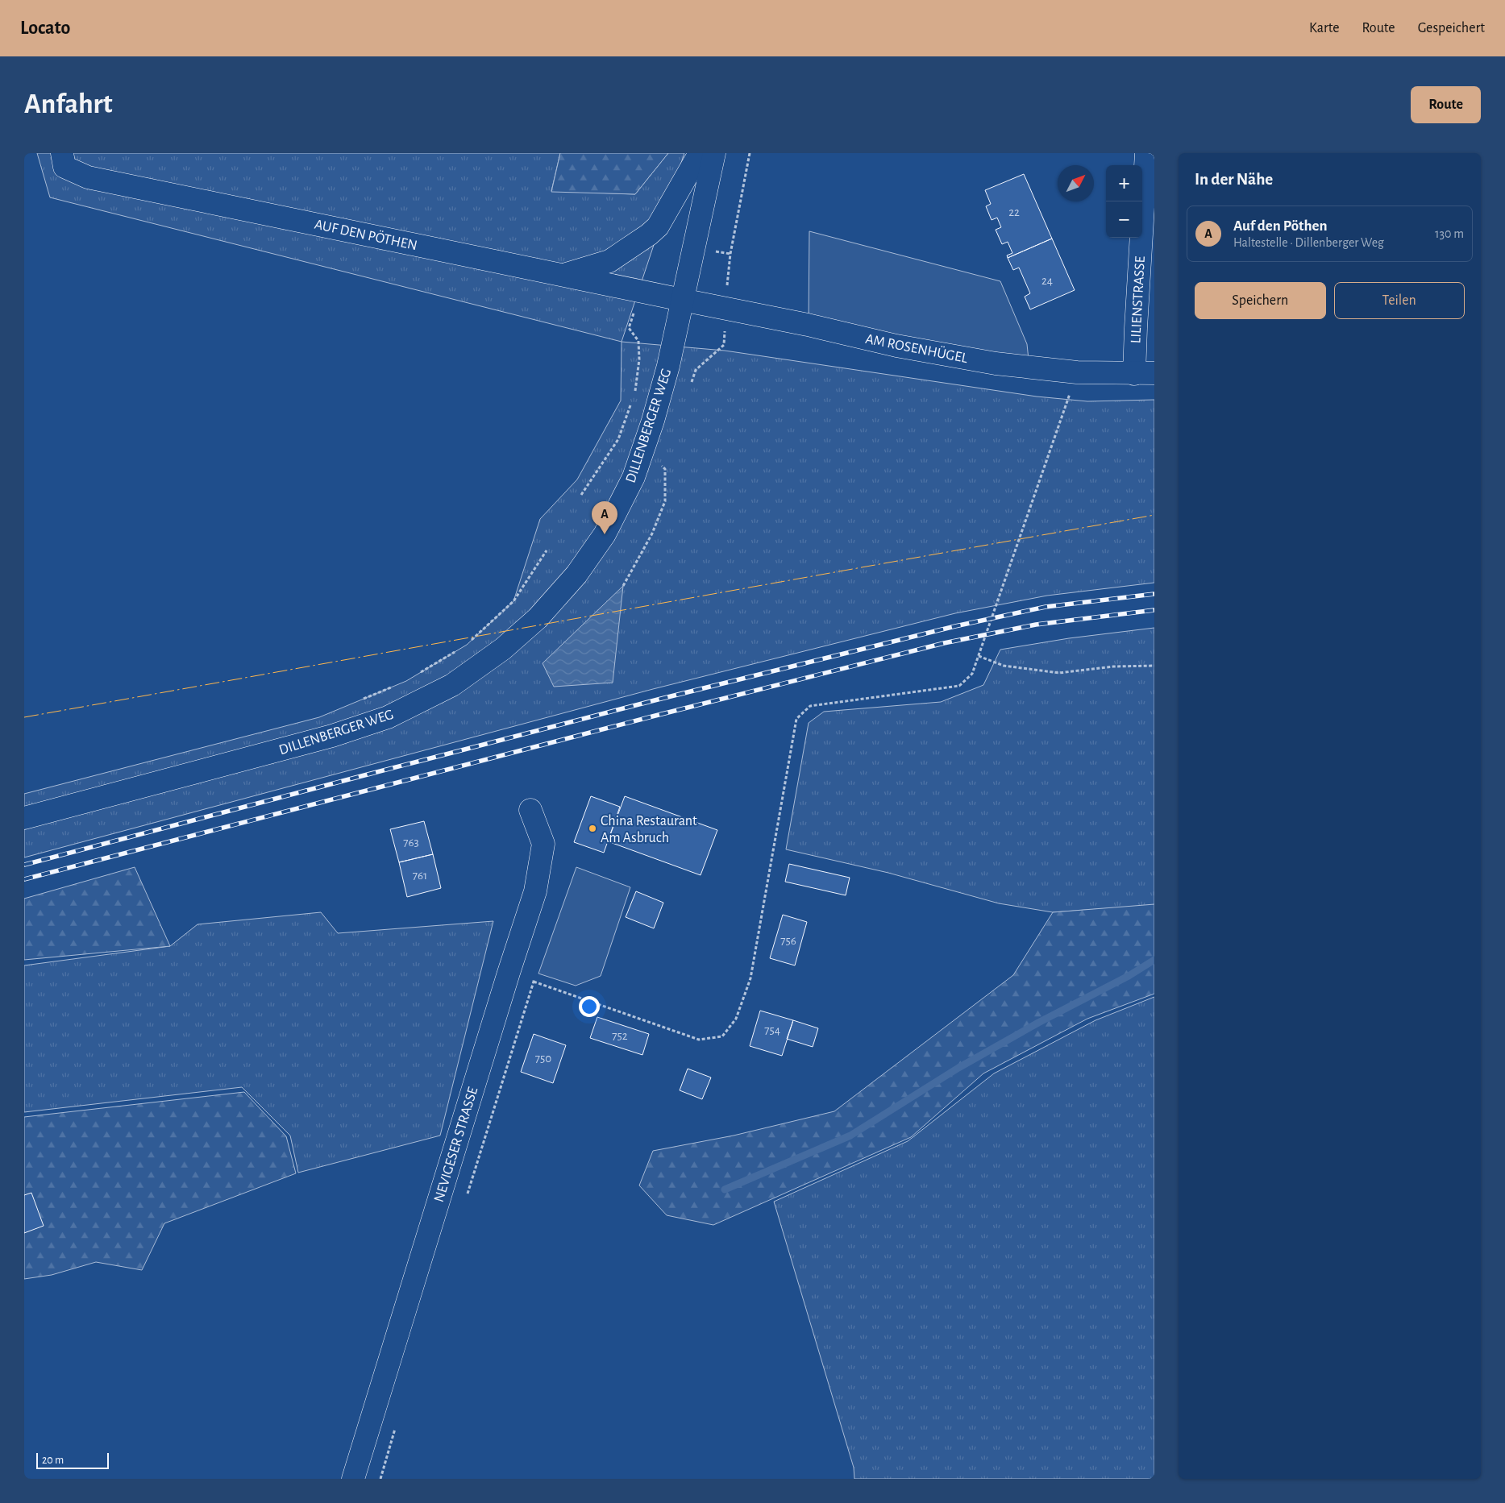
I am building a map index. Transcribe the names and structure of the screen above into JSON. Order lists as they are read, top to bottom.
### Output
{
  "streets": {
    "street": [
      "AUF DEN PÖTHEN",
      "LILIENSTRASSE",
      "AM ROSENHÜGEL",
      "DILLENBERGER WEG",
      "NEVIGESER STRASSE"
    ]
  },
  "crossings": [
    ["AUF DEN PÖTHEN", "AM ROSENHÜGEL"],
    ["AUF DEN PÖTHEN", "DILLENBERGER WEG"],
    ["LILIENSTRASSE", "AM ROSENHÜGEL"],
    ["AM ROSENHÜGEL", "DILLENBERGER WEG"]
  ],
  "places": ["China Restaurant Am Asbruch"],
  "house_numbers": [
    "22",
    "24",
    "763",
    "761",
    "756",
    "754",
    "752",
    "750"
  ],
  "scale_bar": "20 m",
  "north": "top right",
  "page": {
    "header": "Locato",
    "nav": ["Karte", "Route", "Gespeichert"],
    "buttons": [
      "Route",
      ["Speichern", "Teilen"]
    ],
    "title": "Anfahrt",
    "heading": "In der Nähe",
    "map_buttons": ["+", "−"],
    "list": [
      {
        "mark": "A",
        "name": "Auf den Pöthen",
        "note": "Haltestelle · Dillenberger Weg",
        "value": "130 m"
      }
    ],
    "pins": "A",
    "scale": "20 m"
  }
}
